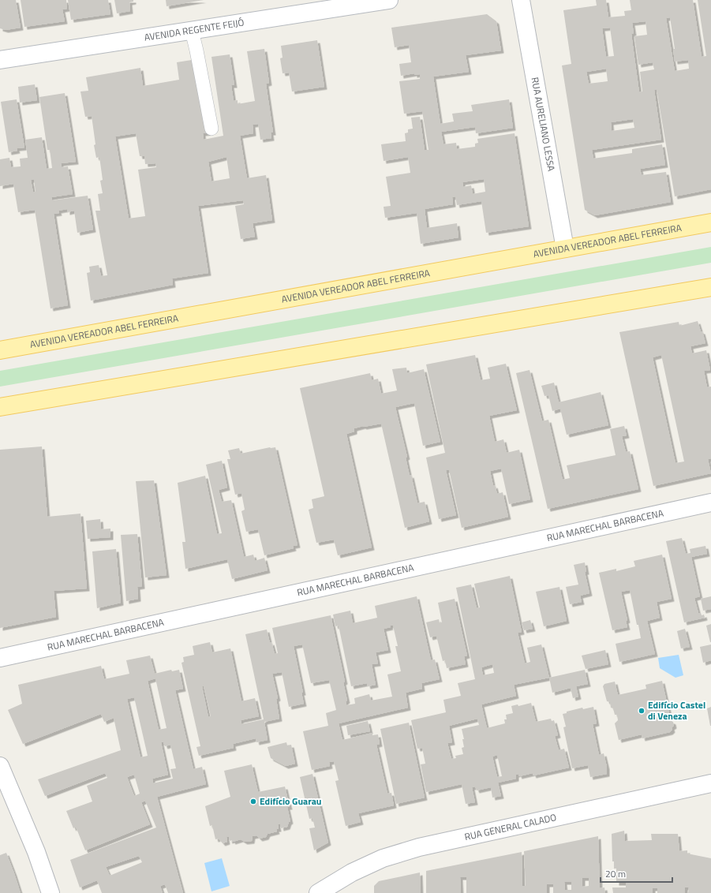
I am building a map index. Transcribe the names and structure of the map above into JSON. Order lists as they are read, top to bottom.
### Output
{
  "streets": {
    "main road": ["AVENIDA VEREADOR ABEL FERREIRA"],
    "street": [
      "AVENIDA REGENTE FEIJÓ",
      "RUA AURELIANO LESSA",
      "RUA MARECHAL BARBACENA",
      "RUA GENERAL CALADO"
    ]
  },
  "crossings": [
    ["RUA AURELIANO LESSA", "AVENIDA VEREADOR ABEL FERREIRA"]
  ],
  "places": ["Edifício Castel di Veneza", "Edifício Guarau"],
  "scale_bar": "20 m"
}
